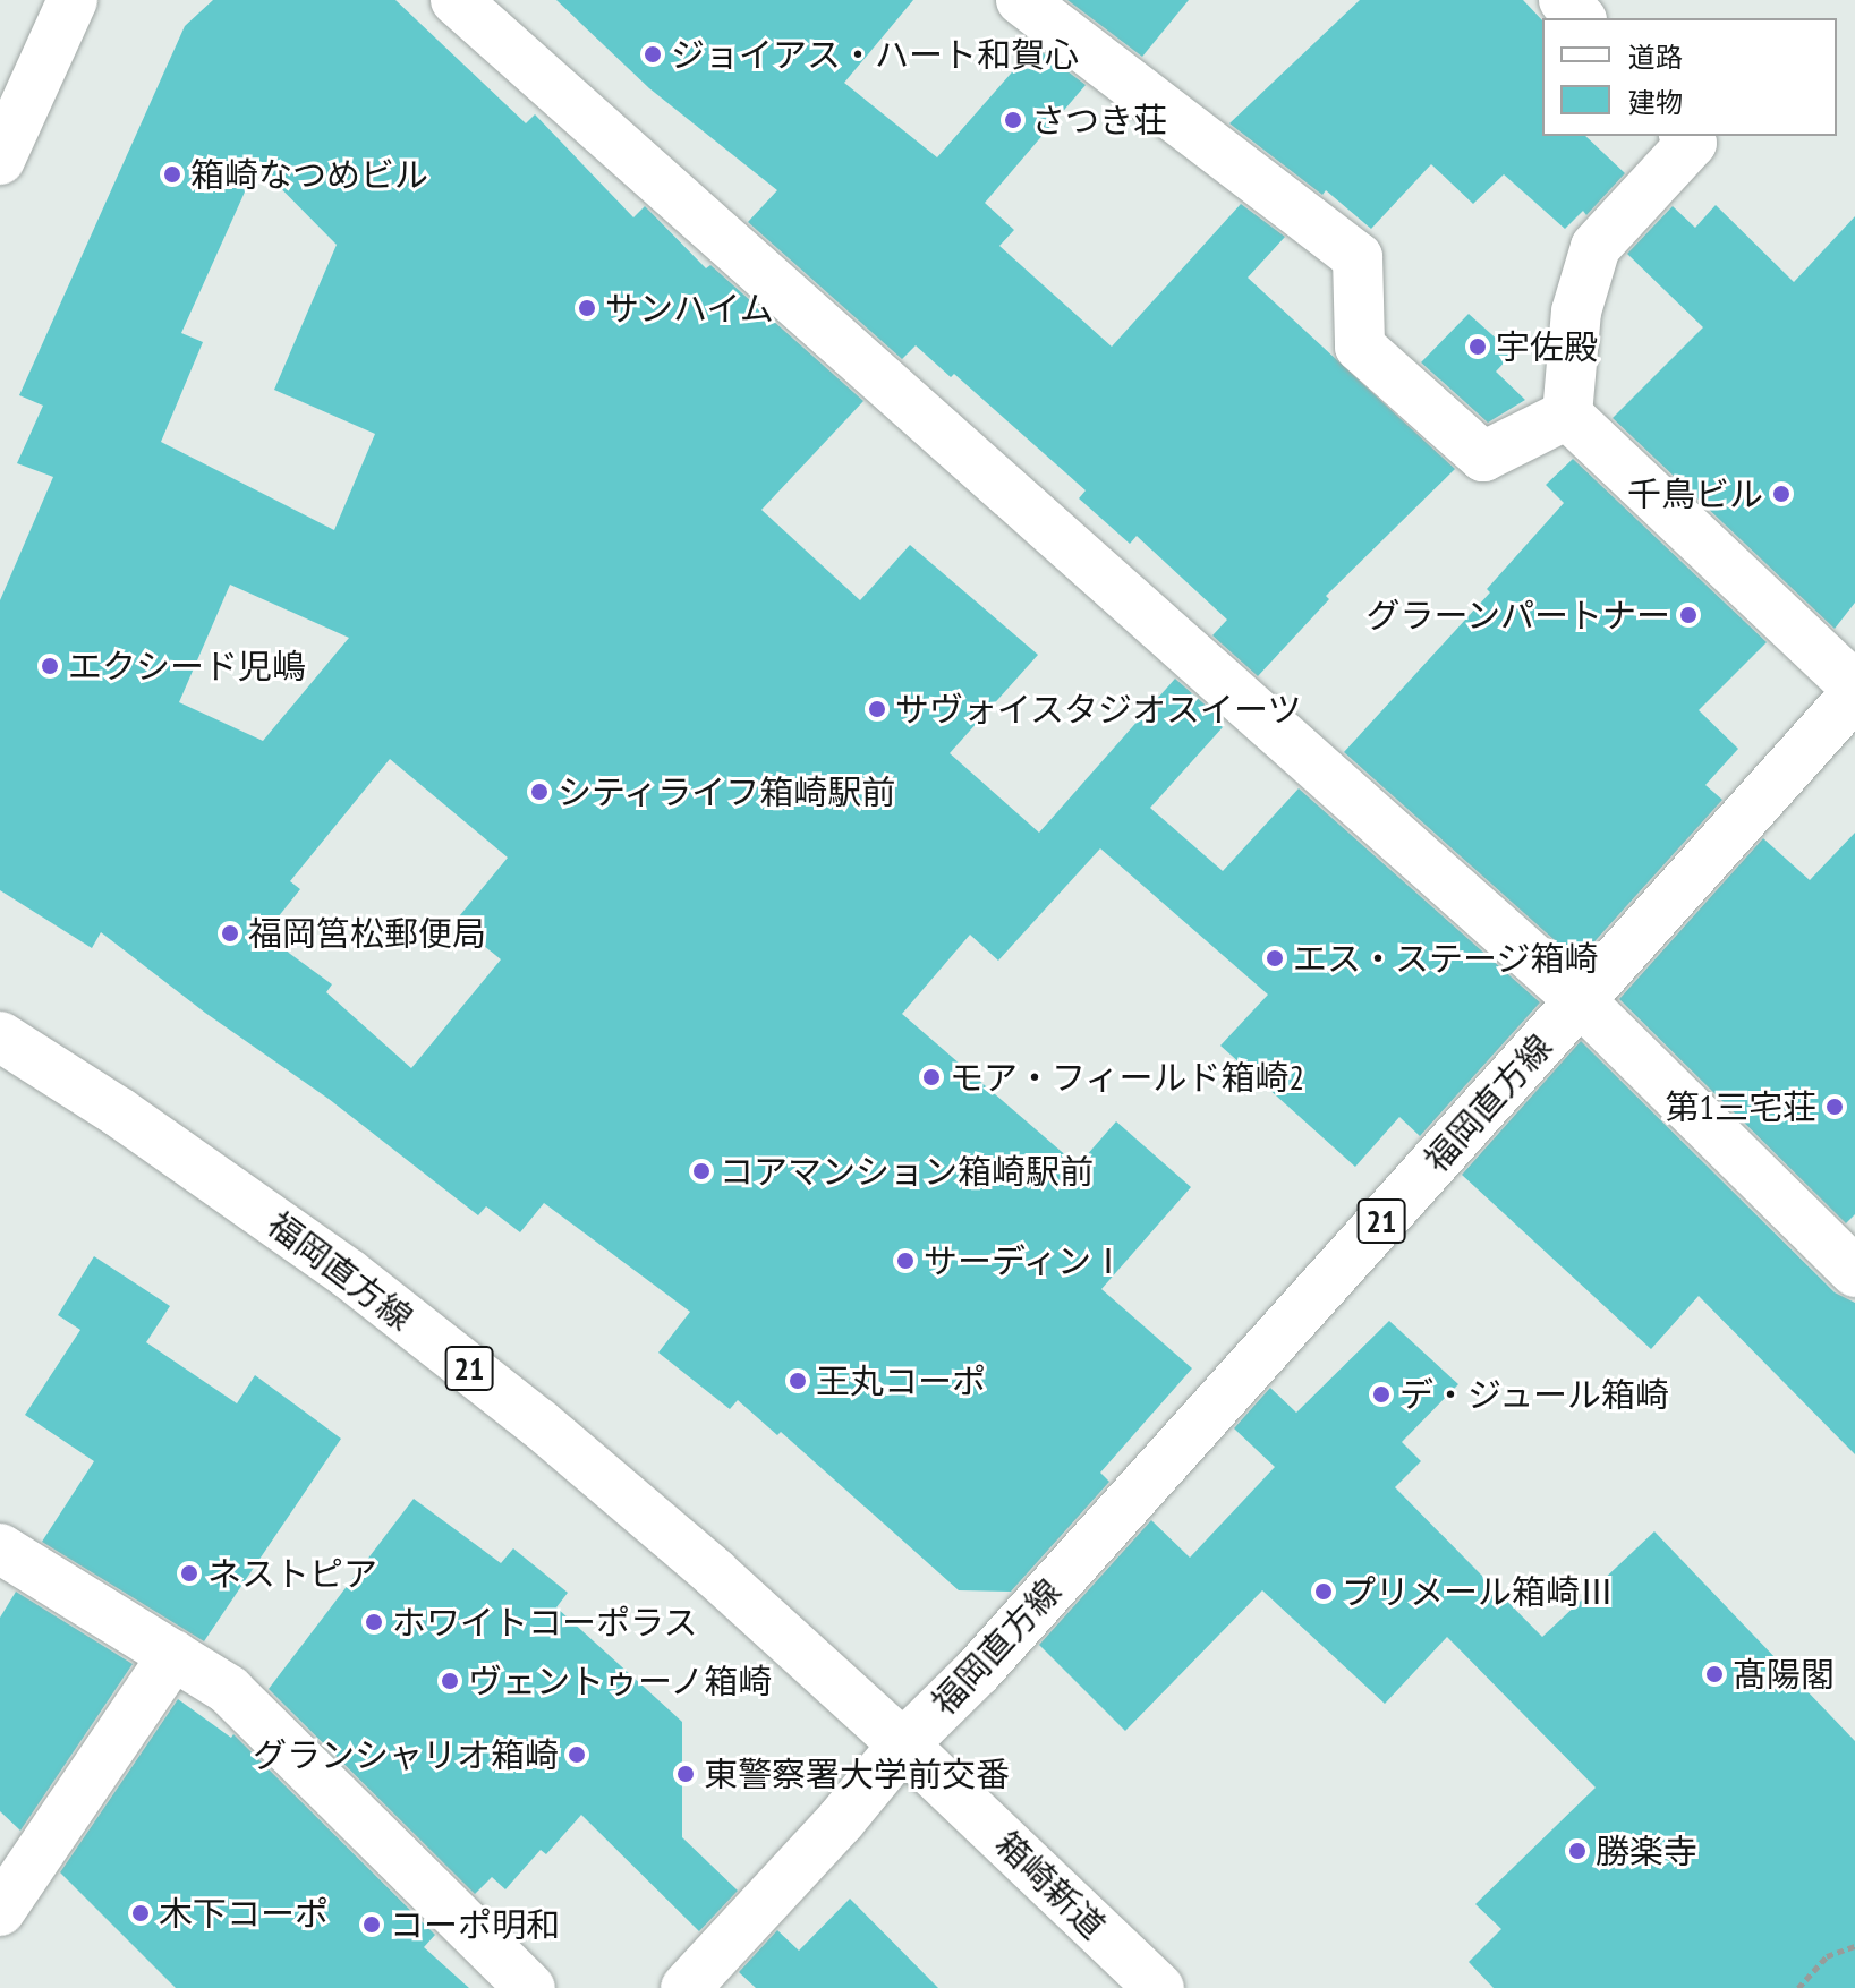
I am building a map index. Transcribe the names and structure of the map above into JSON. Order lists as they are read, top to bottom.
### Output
{
  "streets": {
    "street": ["福岡直方線", "21", "箱崎新道"]
  },
  "crossings": [
    ["福岡直方線", "箱崎新道"]
  ],
  "places": [
    "ジョイアス・ハート和賀心",
    "さつき荘",
    "箱崎なつめビル",
    "サンハイム",
    "宇佐殿",
    "千鳥ビル",
    "グラーンパートナー",
    "エクシード児嶋",
    "サヴォイスタジオスイーツ",
    "シティライフ箱崎駅前",
    "福岡筥松郵便局",
    "エス・ステージ箱崎",
    "モア・フィールド箱崎2",
    "第1三宅荘",
    "コアマンション箱崎駅前",
    "サーディンⅠ",
    "王丸コーポ",
    "デ・ジュール箱崎",
    "ネストピア",
    "プリメール箱崎Ⅲ",
    "ホワイトコーポラス",
    "髙陽閣",
    "ヴェントゥーノ箱崎",
    "グランシャリオ箱崎",
    "東警察署大学前交番",
    "勝楽寺",
    "木下コーポ",
    "コーポ明和"
  ],
  "legend": ["道路", "建物"]
}
